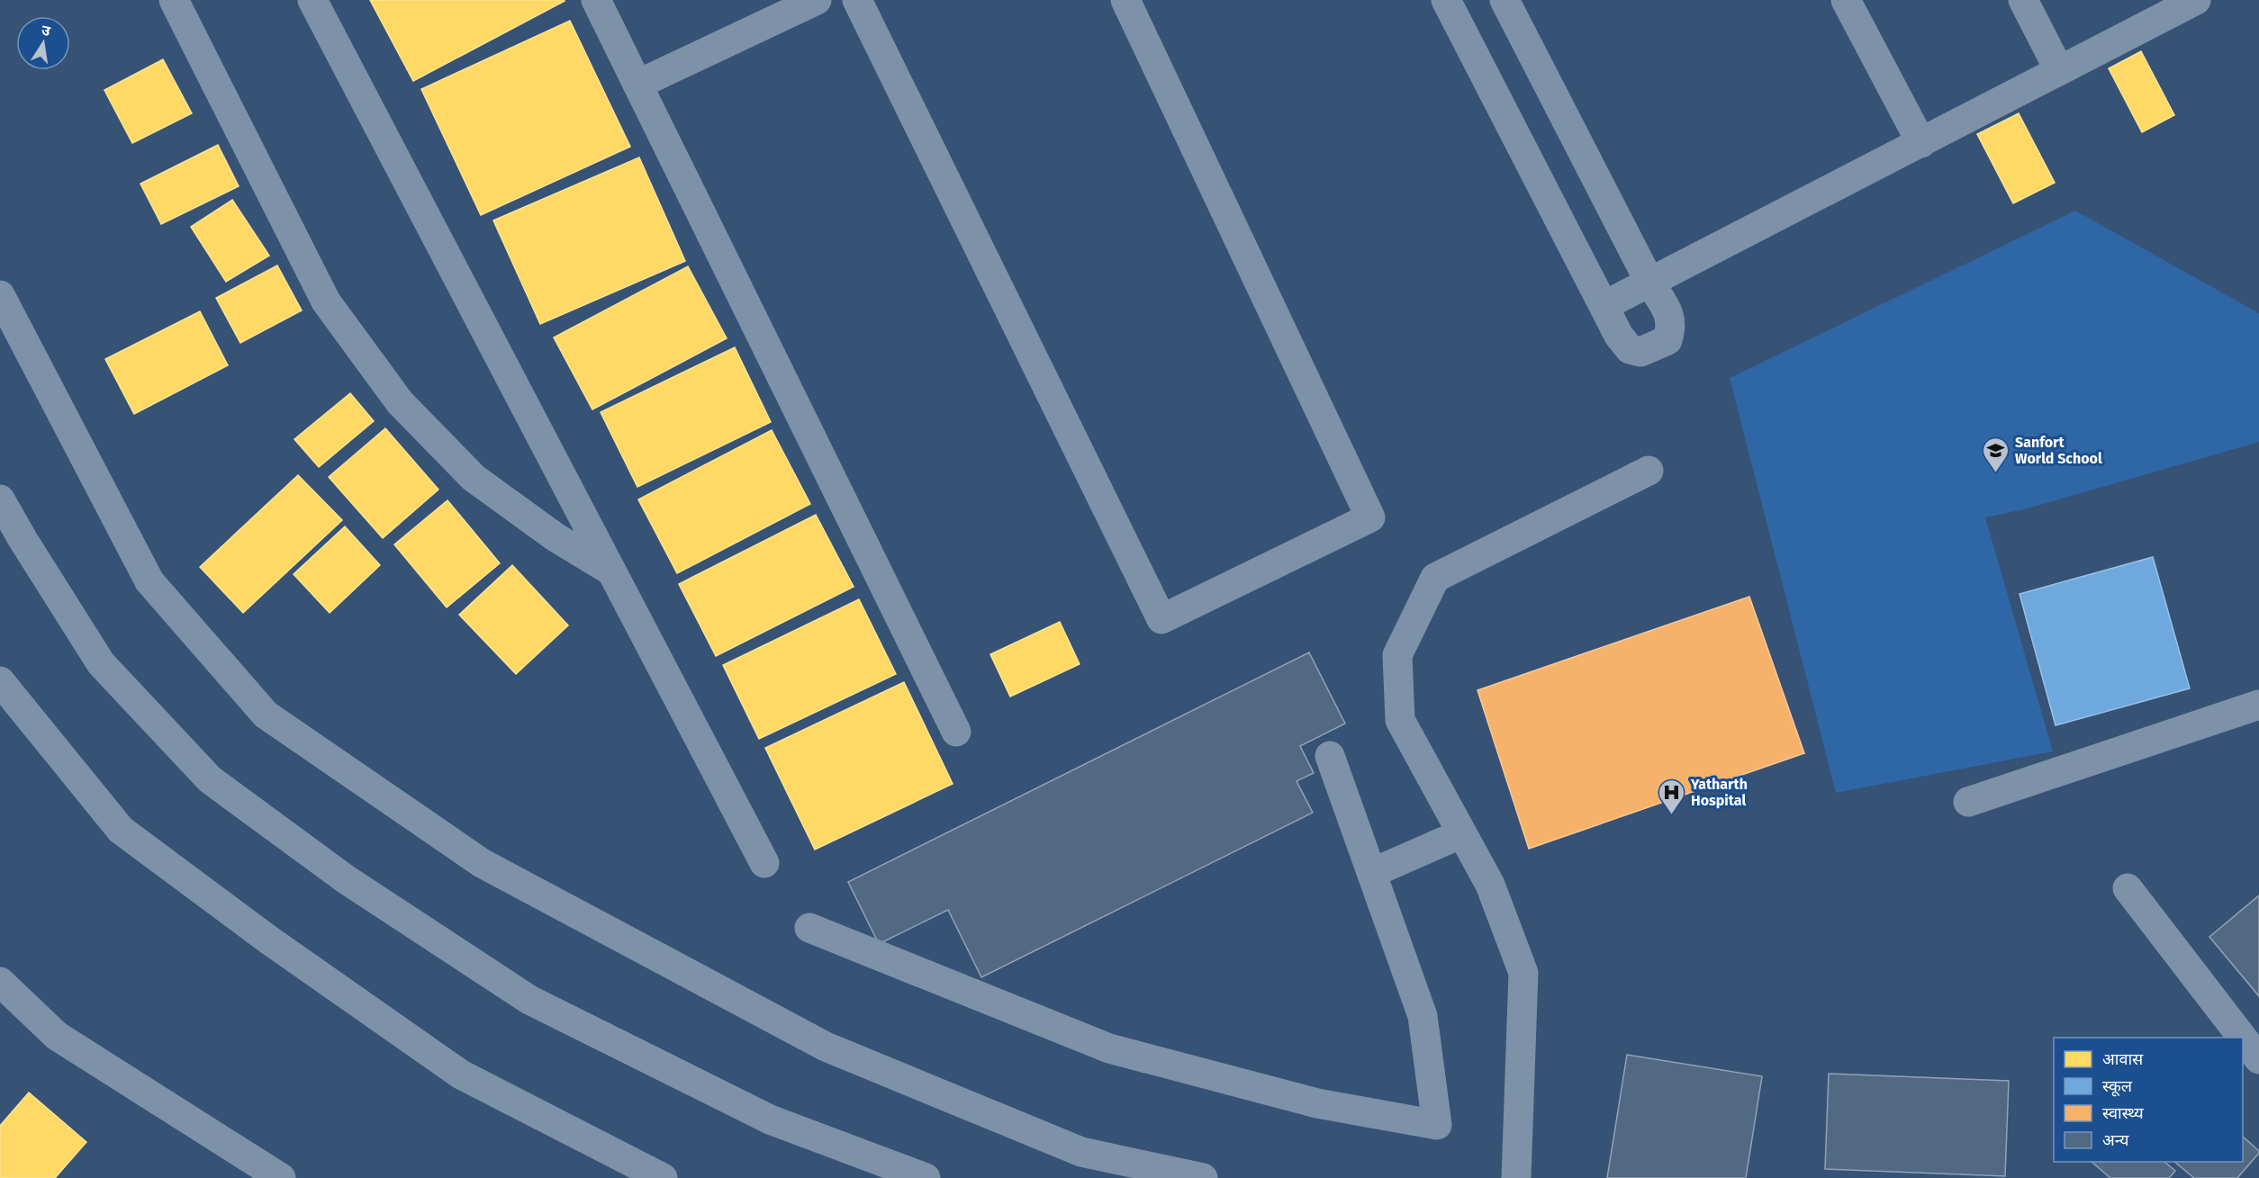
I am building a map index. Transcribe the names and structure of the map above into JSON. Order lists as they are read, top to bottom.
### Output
{
  "places": {
    "school or university": ["Sanfort World School"],
    "hospital": ["Yatharth Hospital"]
  },
  "legend": [
    "आवास",
    "स्कूल",
    "स्वास्थ्य",
    "अन्य"
  ],
  "north": "top"
}
